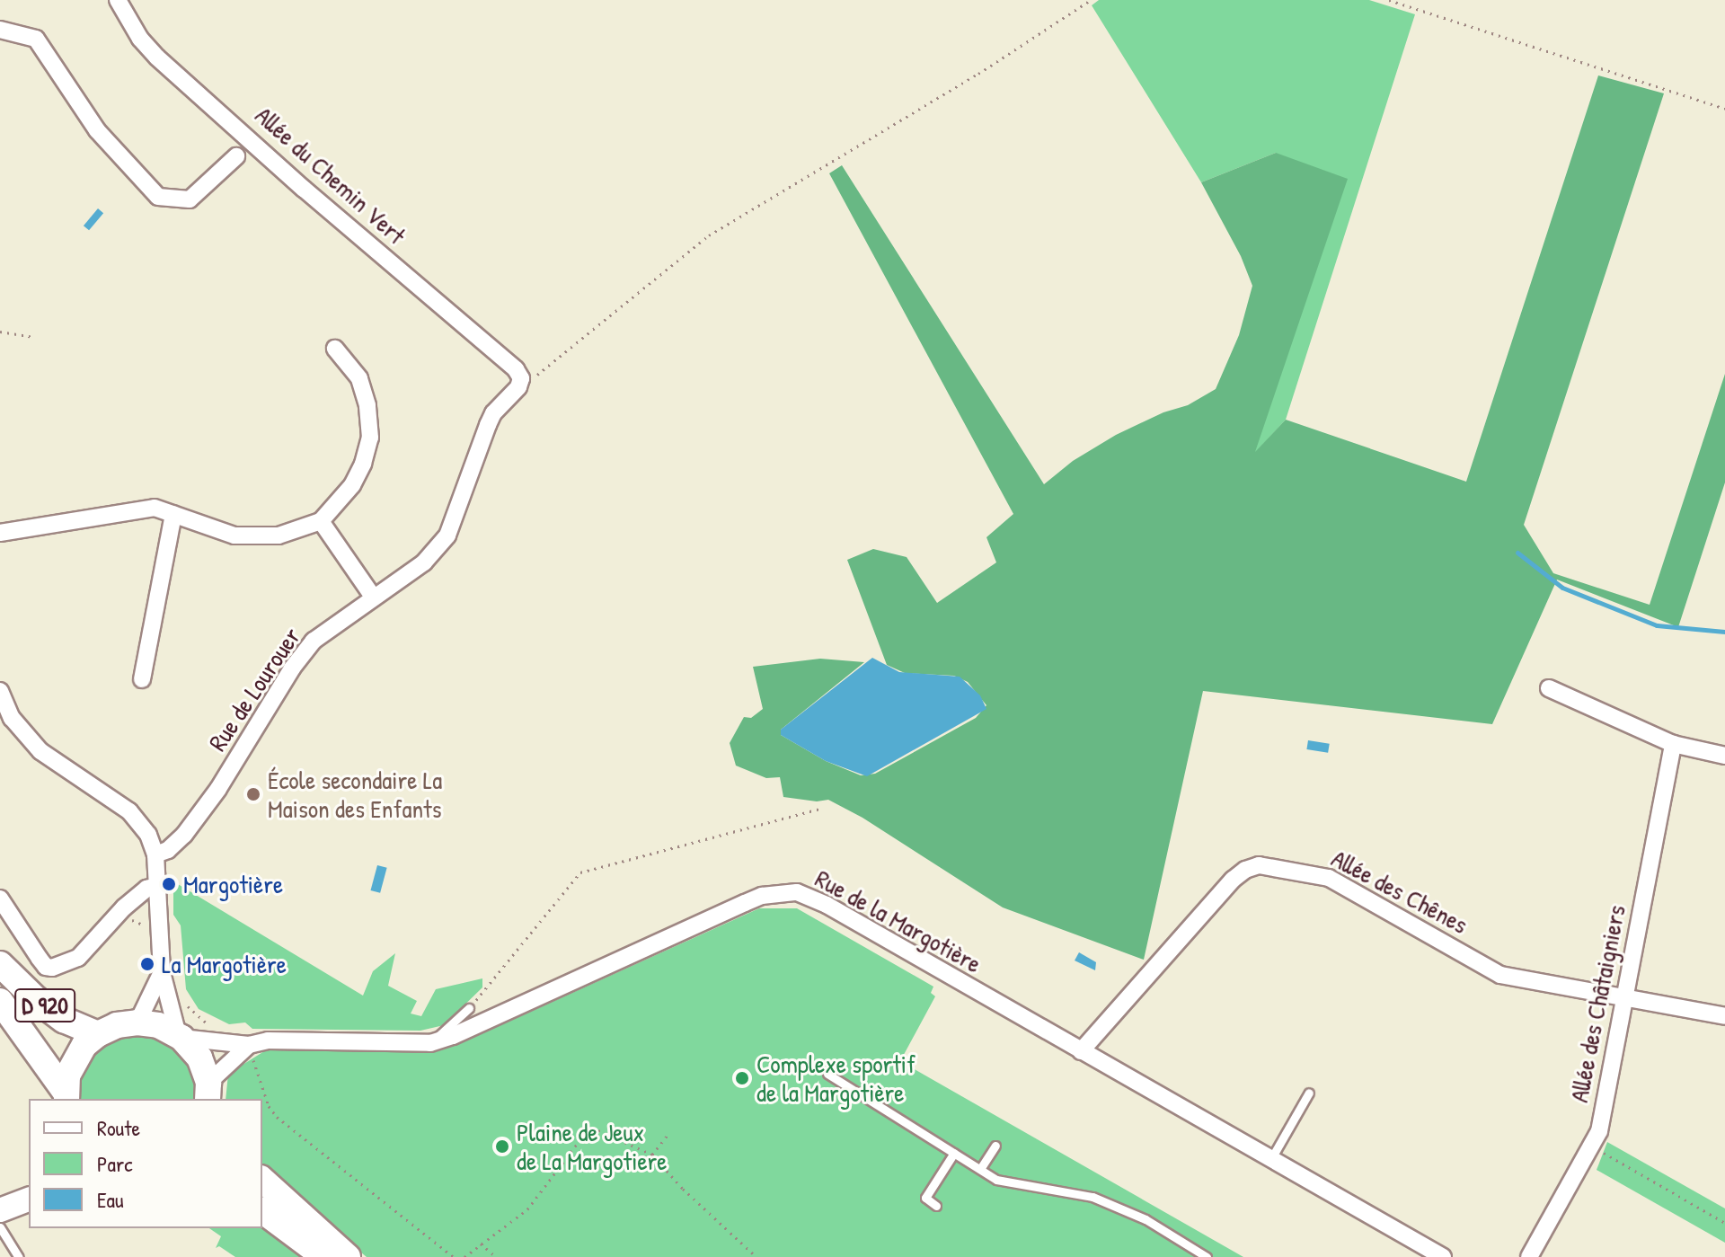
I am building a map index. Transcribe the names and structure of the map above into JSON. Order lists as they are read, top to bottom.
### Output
{
  "streets": {
    "main road": ["D 920"],
    "street": [
      "Allée du Chemin Vert",
      "Rue de Lourouer",
      "Allée des Chênes",
      "Rue de la Margotière",
      "Allée des Châtaigniers"
    ]
  },
  "crossings": [
    ["Allée du Chemin Vert", "Rue de Lourouer"],
    ["Allée des Chênes", "Rue de la Margotière"],
    ["Allée des Chênes", "Allée des Châtaigniers"]
  ],
  "places": [
    "École secondaire La Maison des Enfants",
    "Margotière",
    "La Margotière",
    "Complexe sportif de la Margotière",
    "Plaine de Jeux de La Margotiere"
  ],
  "legend": ["Route", "Parc", "Eau"]
}
